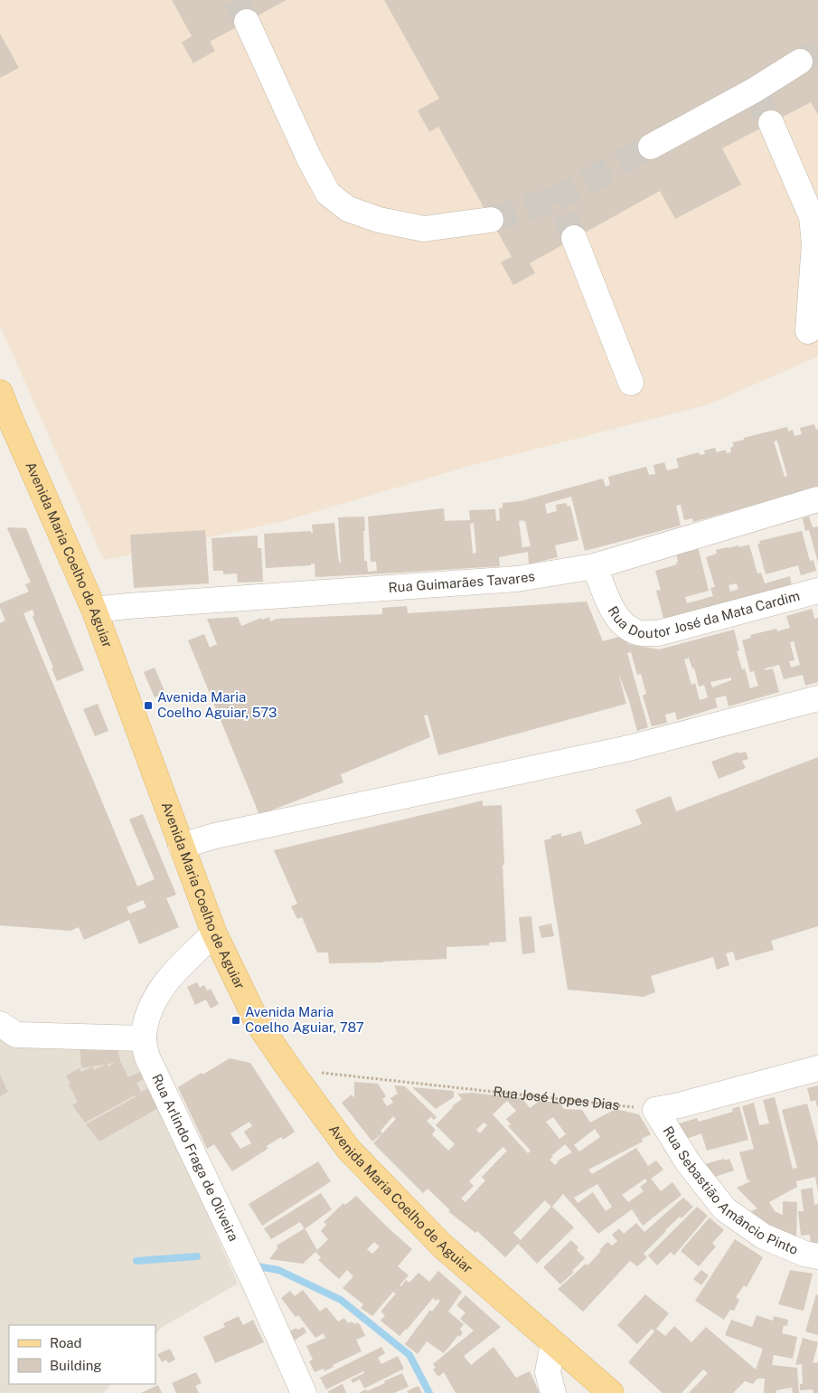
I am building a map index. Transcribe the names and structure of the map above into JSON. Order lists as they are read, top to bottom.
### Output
{
  "streets": {
    "main road": ["Avenida Maria Coelho de Aguiar"],
    "street": [
      "Rua Guimarães Tavares",
      "Rua Doutor José da Mata Cardim",
      "Rua Arlindo Fraga de Oliveira",
      "Rua Sebastião Amâncio Pinto"
    ],
    "path": ["Rua José Lopes Dias"]
  },
  "crossings": [
    ["Avenida Maria Coelho de Aguiar", "Rua Guimarães Tavares"],
    ["Avenida Maria Coelho de Aguiar", "Rua José Lopes Dias"],
    ["Avenida Maria Coelho de Aguiar", "Rua Arlindo Fraga de Oliveira"],
    ["Rua Guimarães Tavares", "Rua Doutor José da Mata Cardim"],
    ["Rua José Lopes Dias", "Rua Sebastião Amâncio Pinto"]
  ],
  "places": {
    "transit": ["Avenida Maria Coelho Aguiar, 573", "Avenida Maria Coelho Aguiar, 787"]
  },
  "legend": ["Road", "Building"]
}
